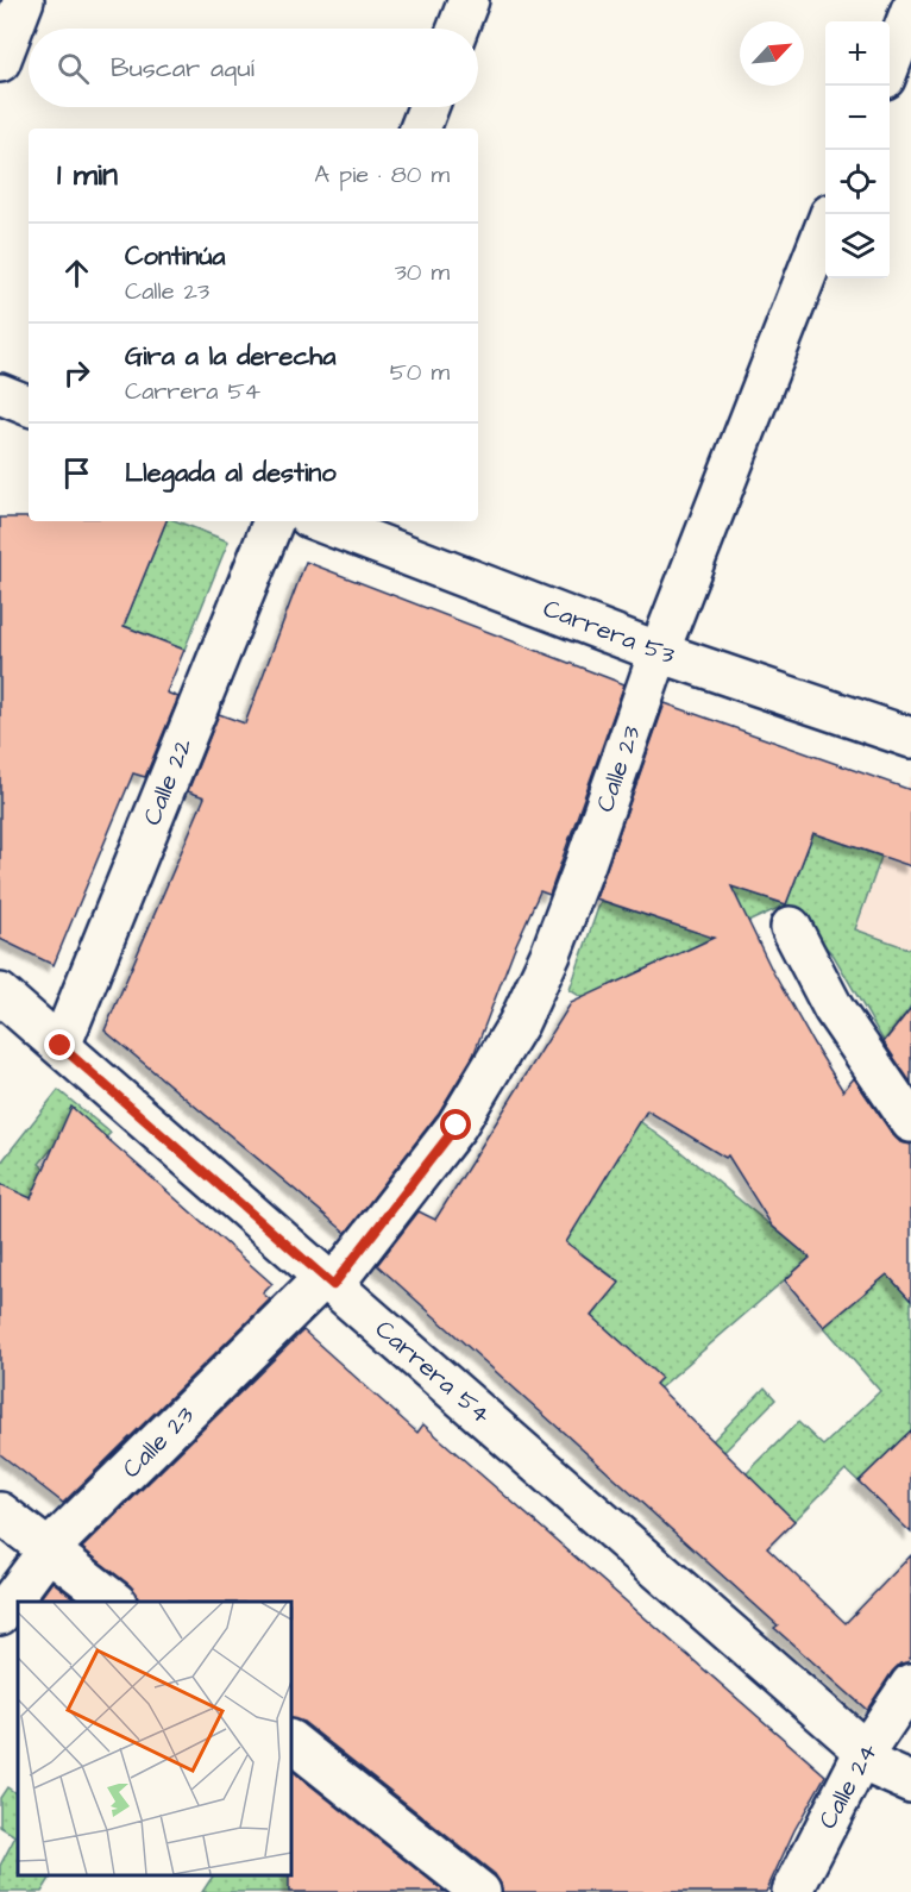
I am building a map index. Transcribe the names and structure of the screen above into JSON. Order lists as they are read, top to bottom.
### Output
{
  "streets": {
    "street": [
      "Carrera 53",
      "Calle 23",
      "Calle 22",
      "Carrera 54",
      "Calle 24"
    ]
  },
  "crossings": [
    ["Carrera 53", "Calle 23"],
    ["Calle 23", "Carrera 54"],
    ["Calle 22", "Carrera 54"],
    ["Carrera 54", "Calle 24"]
  ],
  "north": "top right",
  "page": {
    "map_buttons": ["+", "−"],
    "search": "Buscar aquí",
    "heading": ["1 min", "A pie · 80 m"],
    "list": [
      ["Continúa", "Calle 23", "30 m"],
      ["Gira a la derecha", "Carrera 54", "50 m"],
      "Llegada al destino"
    ]
  }
}
